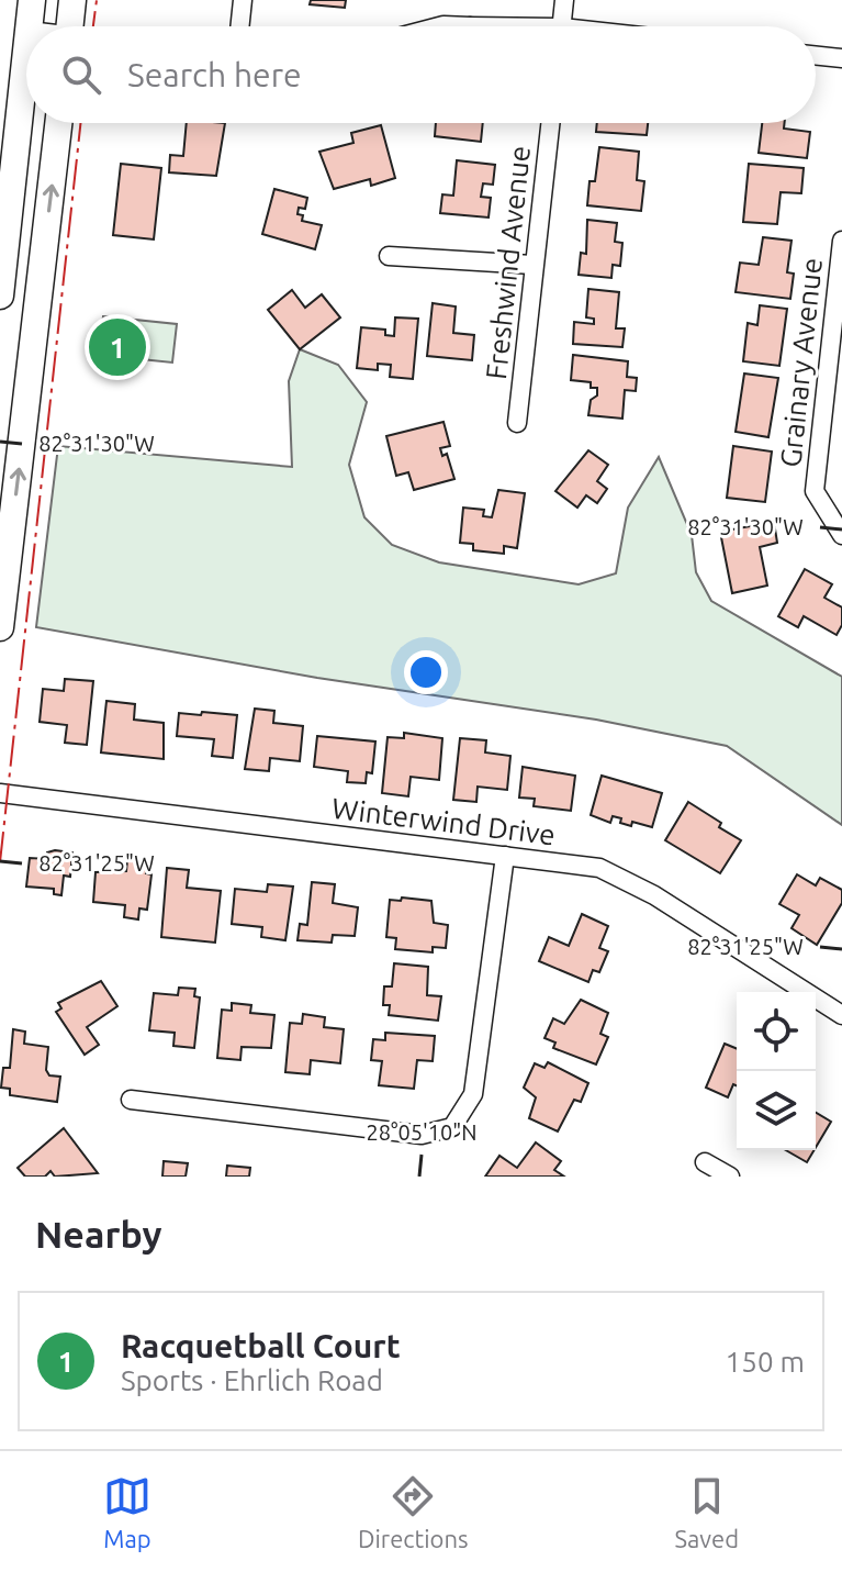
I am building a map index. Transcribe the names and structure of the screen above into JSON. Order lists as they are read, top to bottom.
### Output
{
  "streets": {
    "street": ["Freshwind Avenue", "Grainary Avenue", "Winterwind Drive"]
  },
  "page": {
    "search": "Search here",
    "pins": "1",
    "heading": "Nearby",
    "list": [
      {
        "mark": "1",
        "name": "Racquetball Court",
        "note": "Sports · Ehrlich Road",
        "value": "150 m"
      }
    ],
    "nav": ["Map", "Directions", "Saved"]
  },
  "coordinates": ["82°31'30\"W", "82°31'25\"W", "28°05'10\"N"]
}
